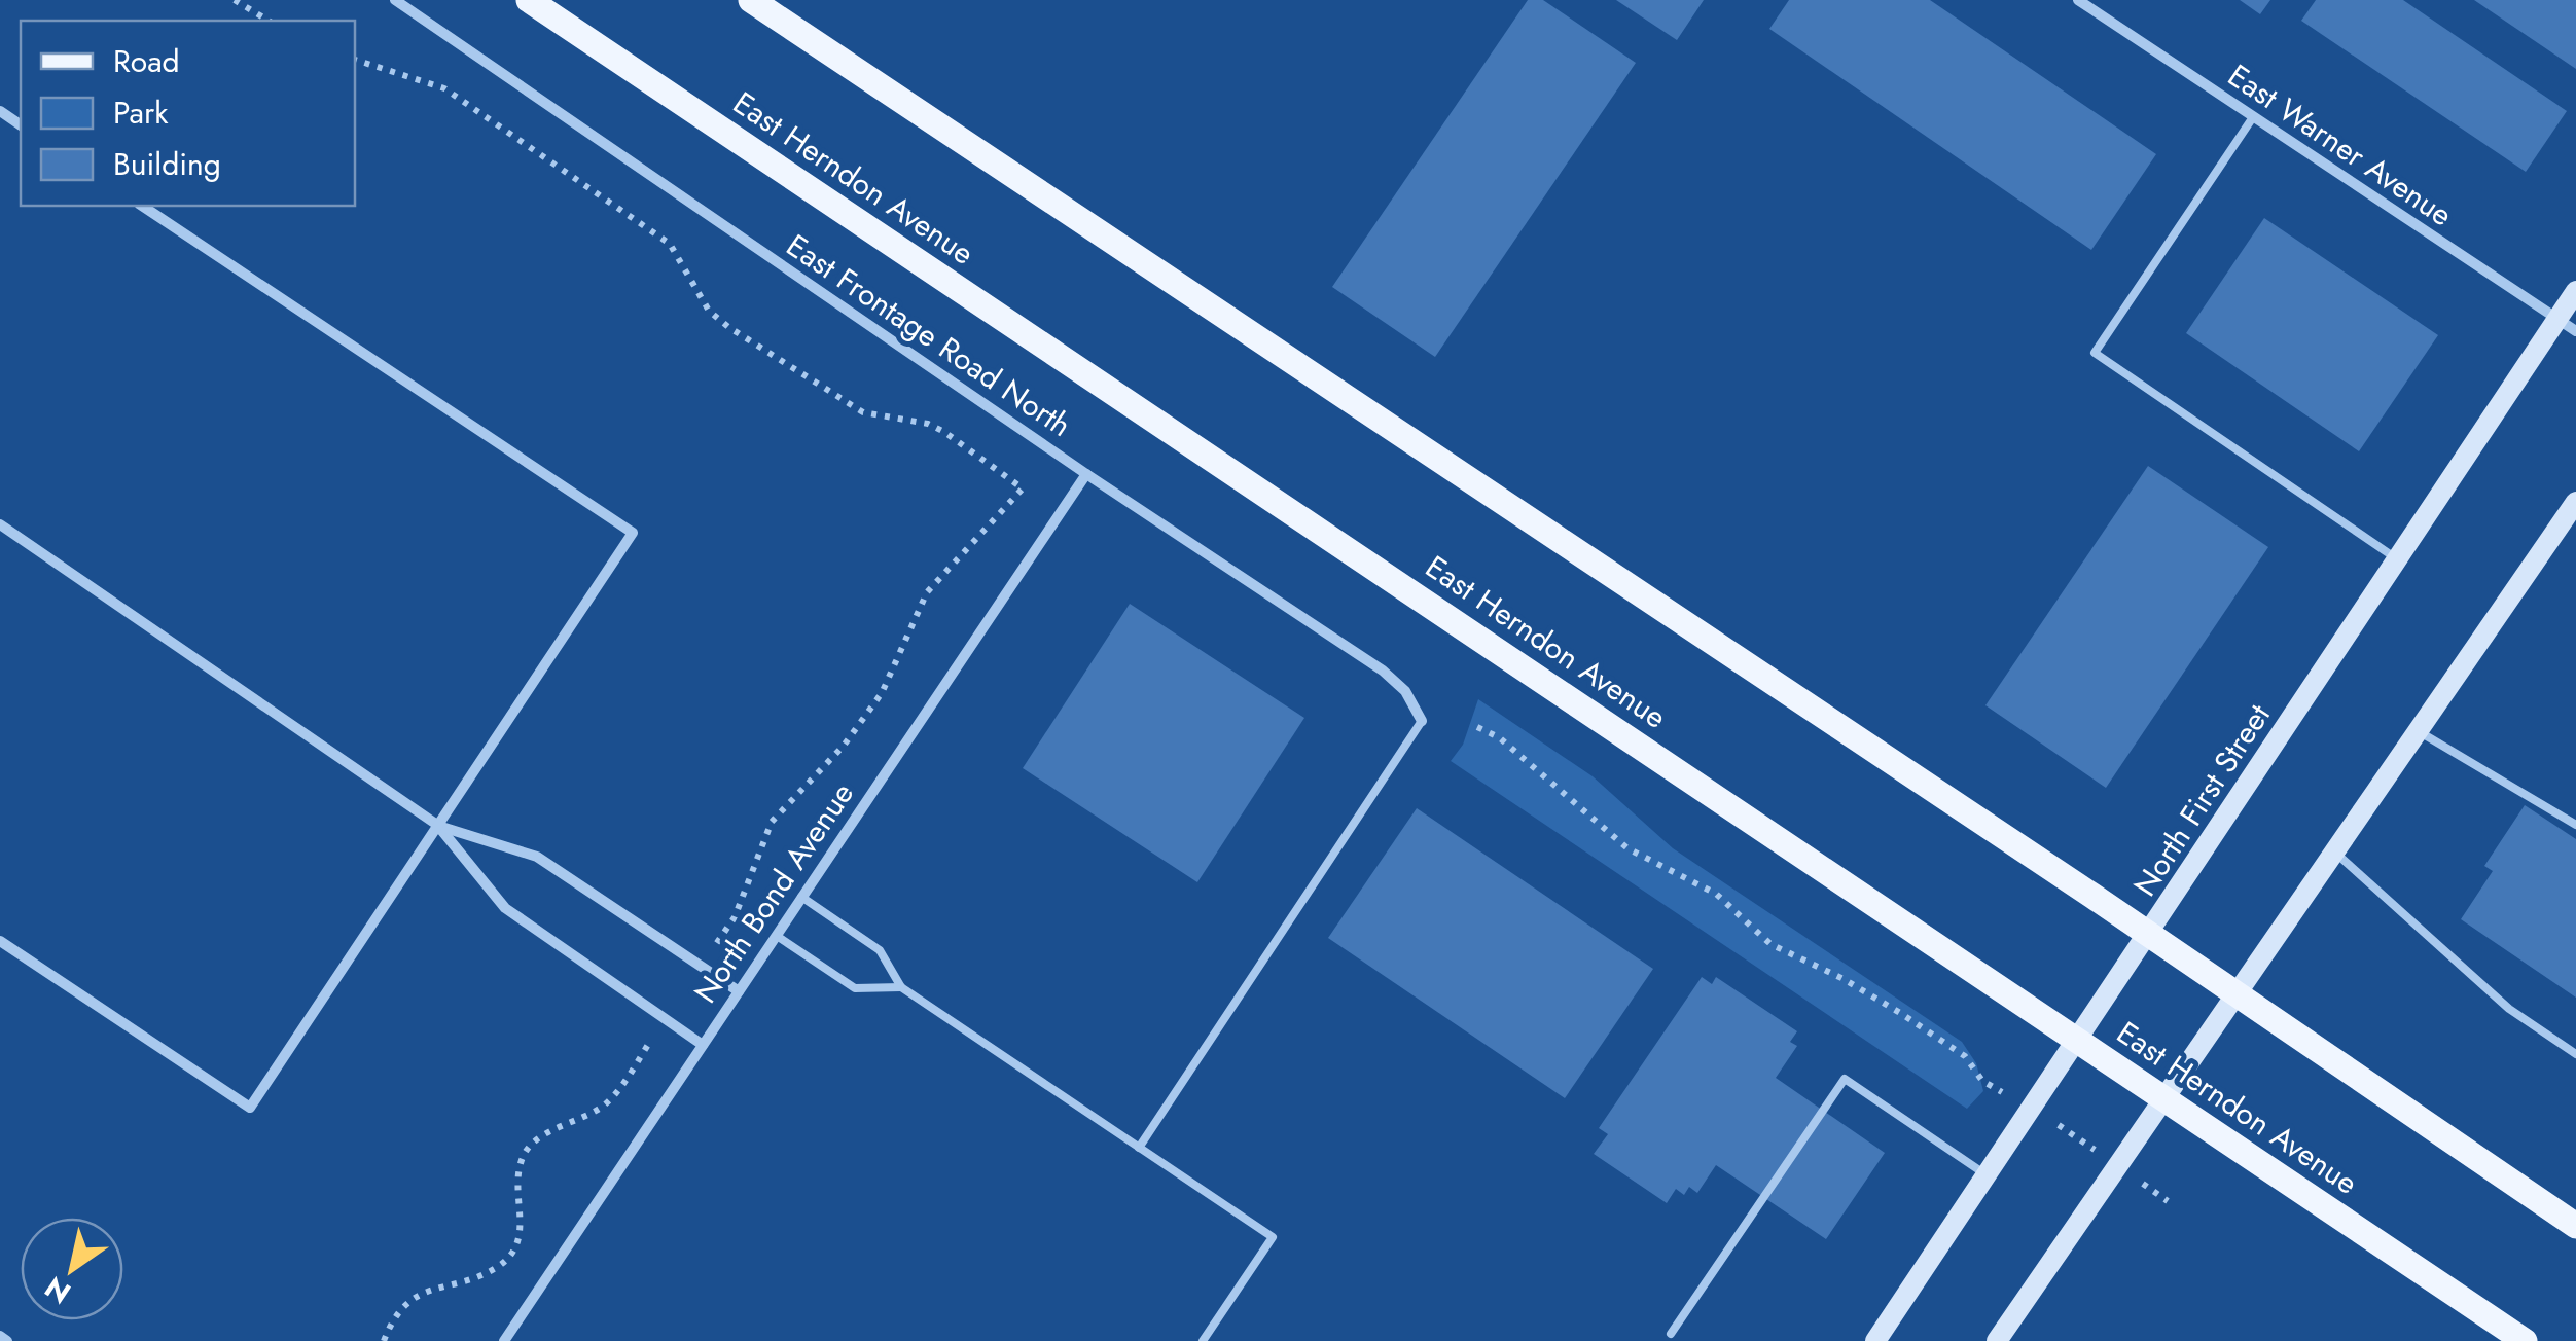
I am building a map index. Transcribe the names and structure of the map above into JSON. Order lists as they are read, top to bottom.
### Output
{
  "streets": {
    "main road": ["East Herndon Avenue", "North First Street"],
    "street": ["East Warner Avenue", "East Frontage Road North", "North Bond Avenue"]
  },
  "crossings": [
    ["East Warner Avenue", "North First Street"],
    ["East Herndon Avenue", "North First Street"],
    ["East Frontage Road North", "North Bond Avenue"]
  ],
  "legend": ["Road", "Park", "Building"],
  "north": "bottom left"
}
